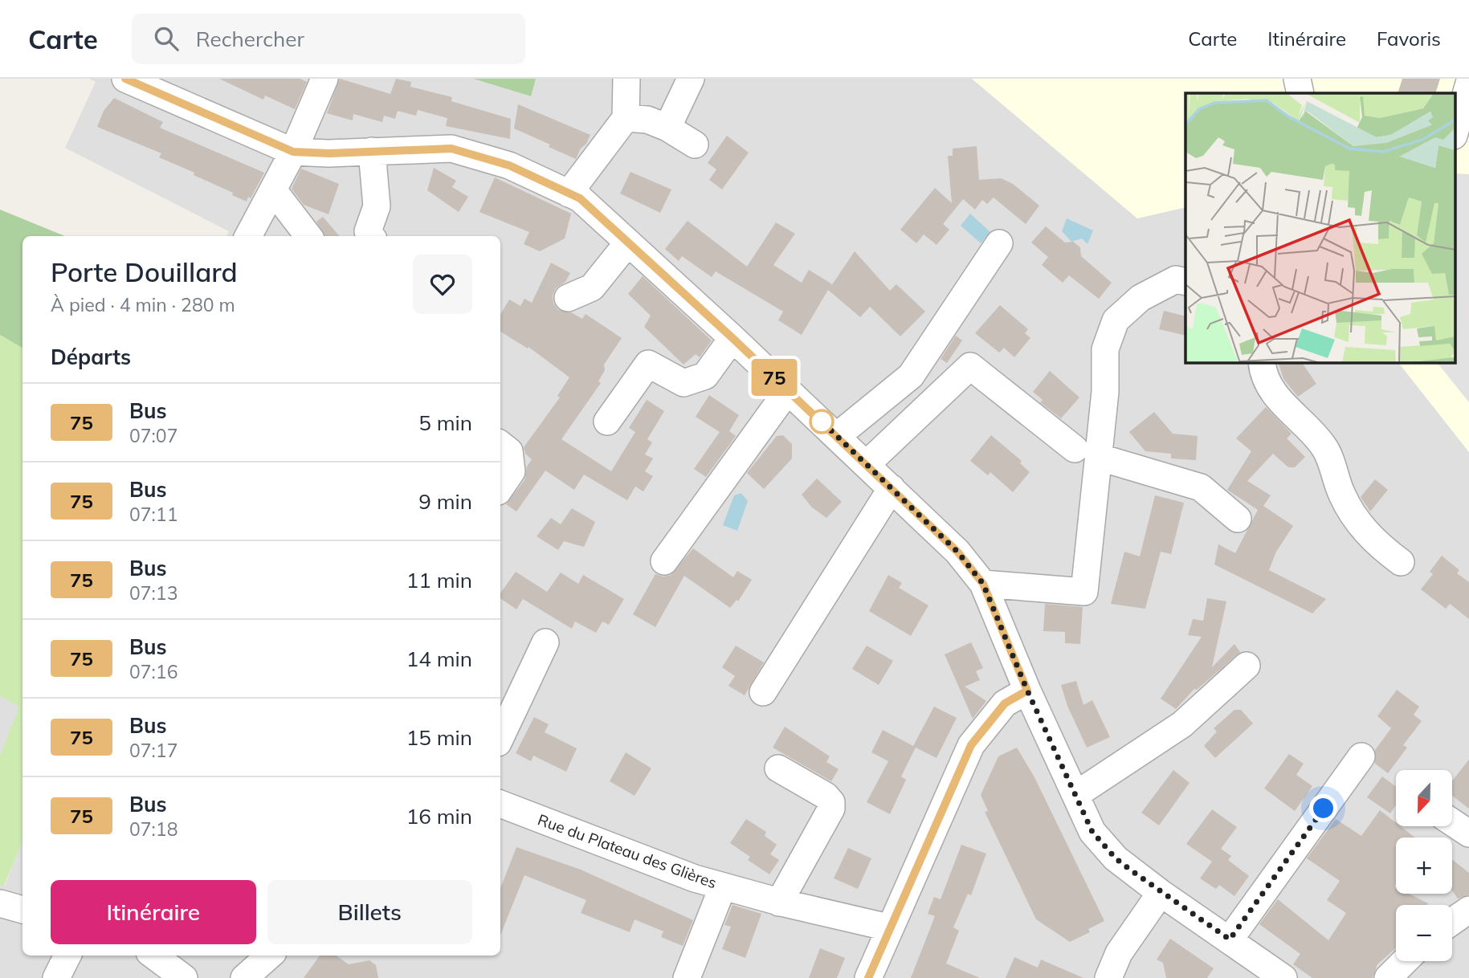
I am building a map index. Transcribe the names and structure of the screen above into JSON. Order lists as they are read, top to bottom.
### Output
{
  "streets": {
    "street": ["Rue du Plateau des Glières"]
  },
  "lines": ["bus line 75"],
  "north": "bottom",
  "page": {
    "header": "Carte",
    "search": "Rechercher",
    "nav": ["Carte", "Itinéraire", "Favoris"],
    "on_map": "75",
    "heading": [
      ["Porte Douillard", "À pied · 4 min · 280 m"],
      "Départs"
    ],
    "list": [
      {
        "mark": "75",
        "name": "Bus",
        "note": "07:07",
        "value": "5 min"
      },
      {
        "mark": "75",
        "name": "Bus",
        "note": "07:11",
        "value": "9 min"
      },
      {
        "mark": "75",
        "name": "Bus",
        "note": "07:13",
        "value": "11 min"
      },
      {
        "mark": "75",
        "name": "Bus",
        "note": "07:16",
        "value": "14 min"
      },
      {
        "mark": "75",
        "name": "Bus",
        "note": "07:17",
        "value": "15 min"
      },
      {
        "mark": "75",
        "name": "Bus",
        "note": "07:18",
        "value": "16 min"
      }
    ],
    "map_buttons": ["+", "−"],
    "buttons": ["Itinéraire", "Billets"]
  }
}
